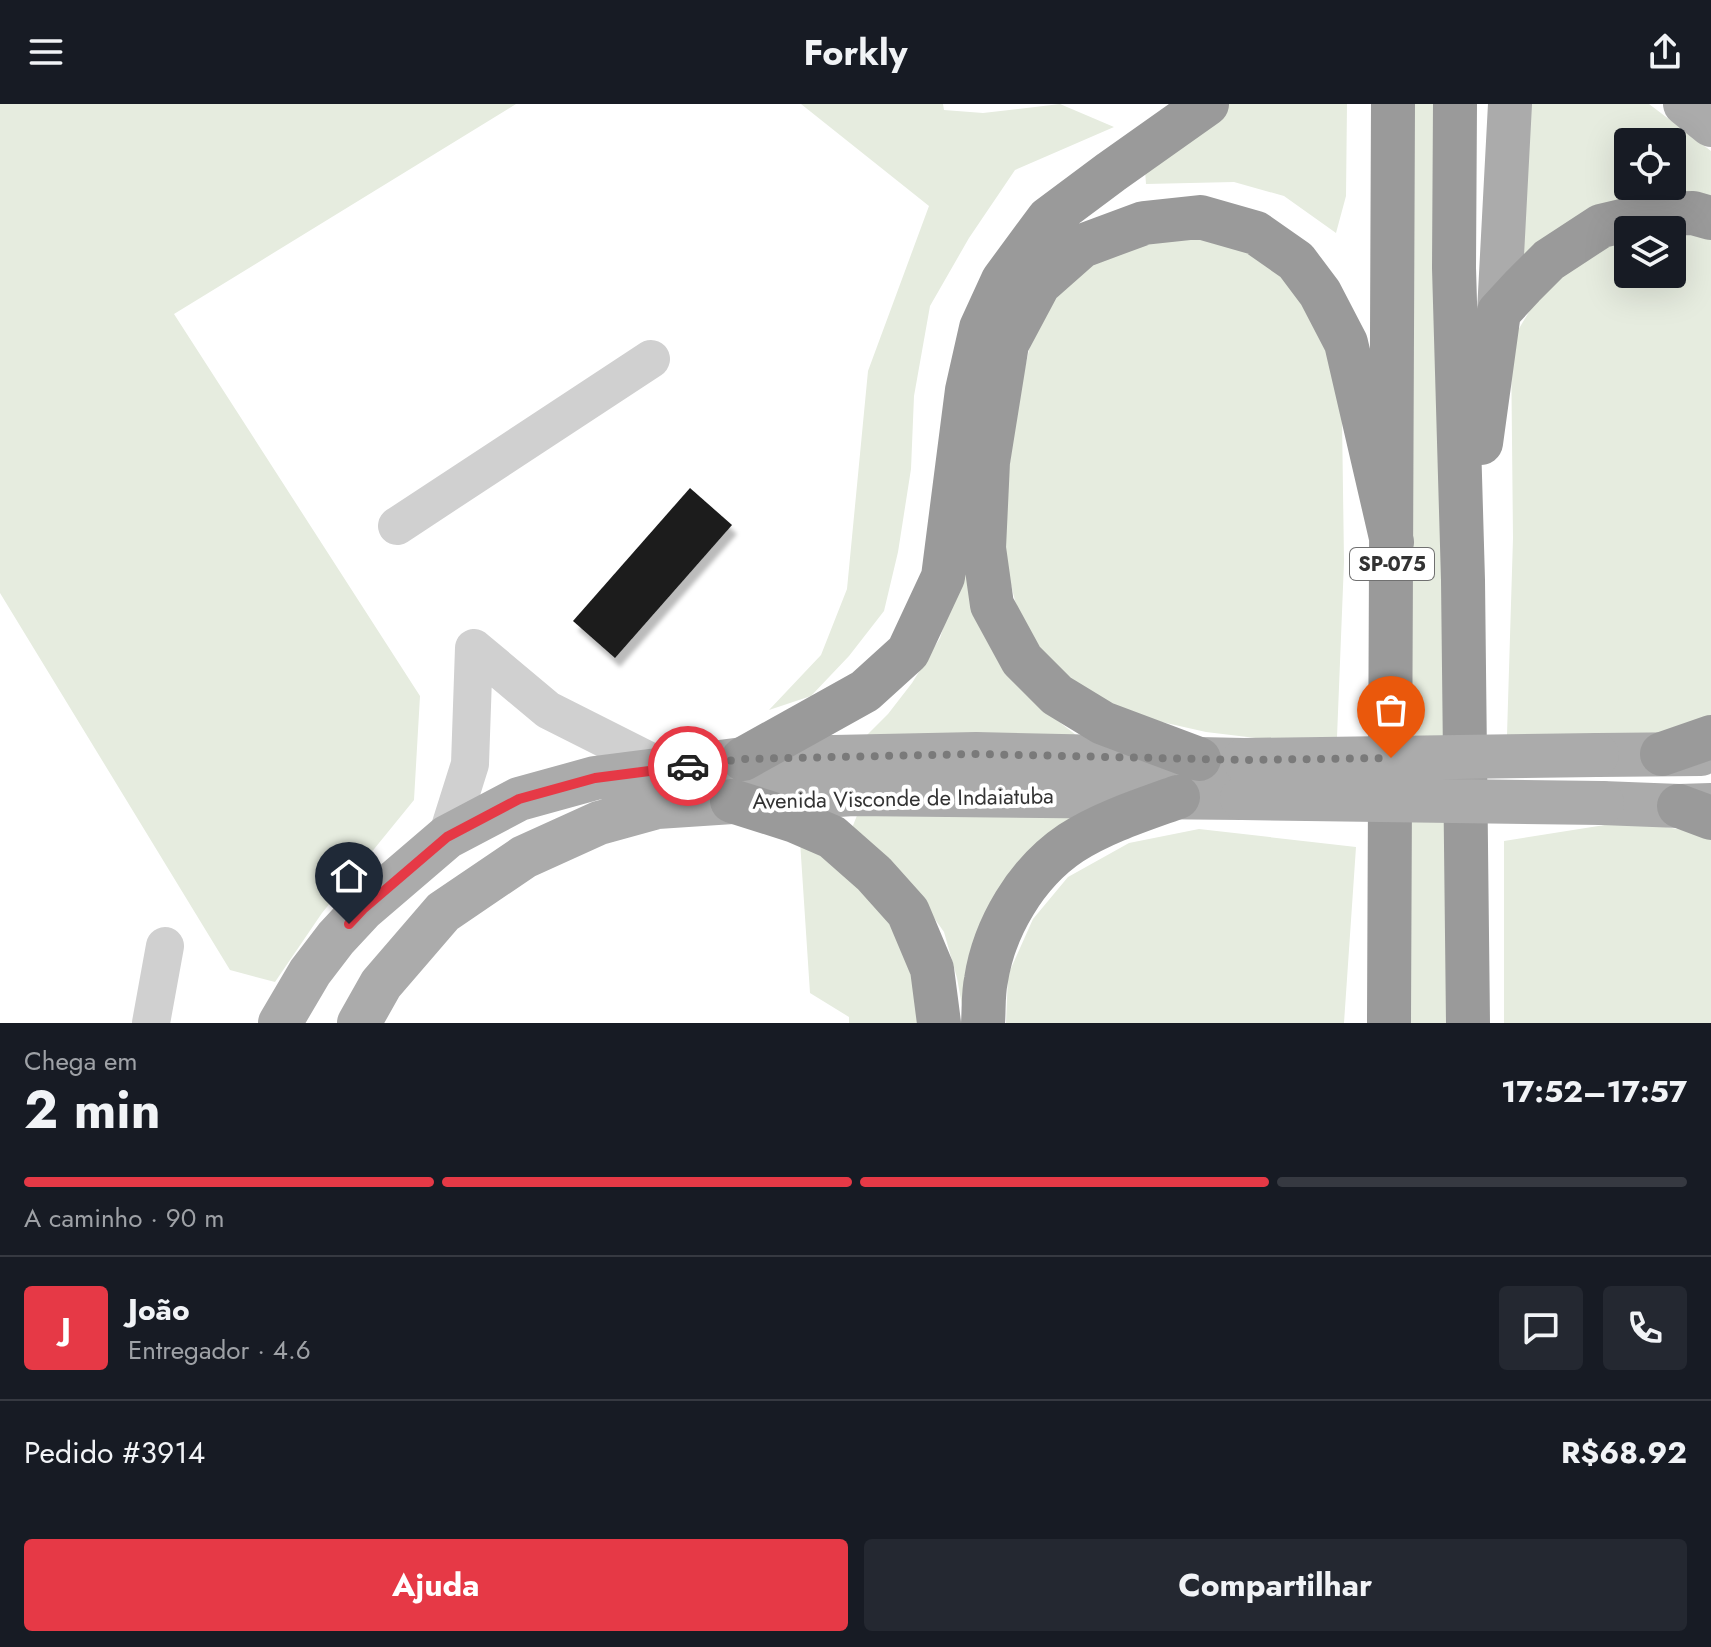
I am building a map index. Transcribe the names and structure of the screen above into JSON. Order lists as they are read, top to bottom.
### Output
{
  "streets": {
    "highway": ["SP-075"],
    "main road": ["Avenida Visconde de Indaiatuba"]
  },
  "page": {
    "header": "Forkly",
    "heading": ["2 min", "Chega em", "17:52–17:57"],
    "panel": [
      "João",
      "Entregador · 4.6",
      "Pedido #3914",
      "R$68.92"
    ],
    "bar": "A caminho · 90 m",
    "round": "J",
    "buttons": ["Ajuda", "Compartilhar"]
  }
}
